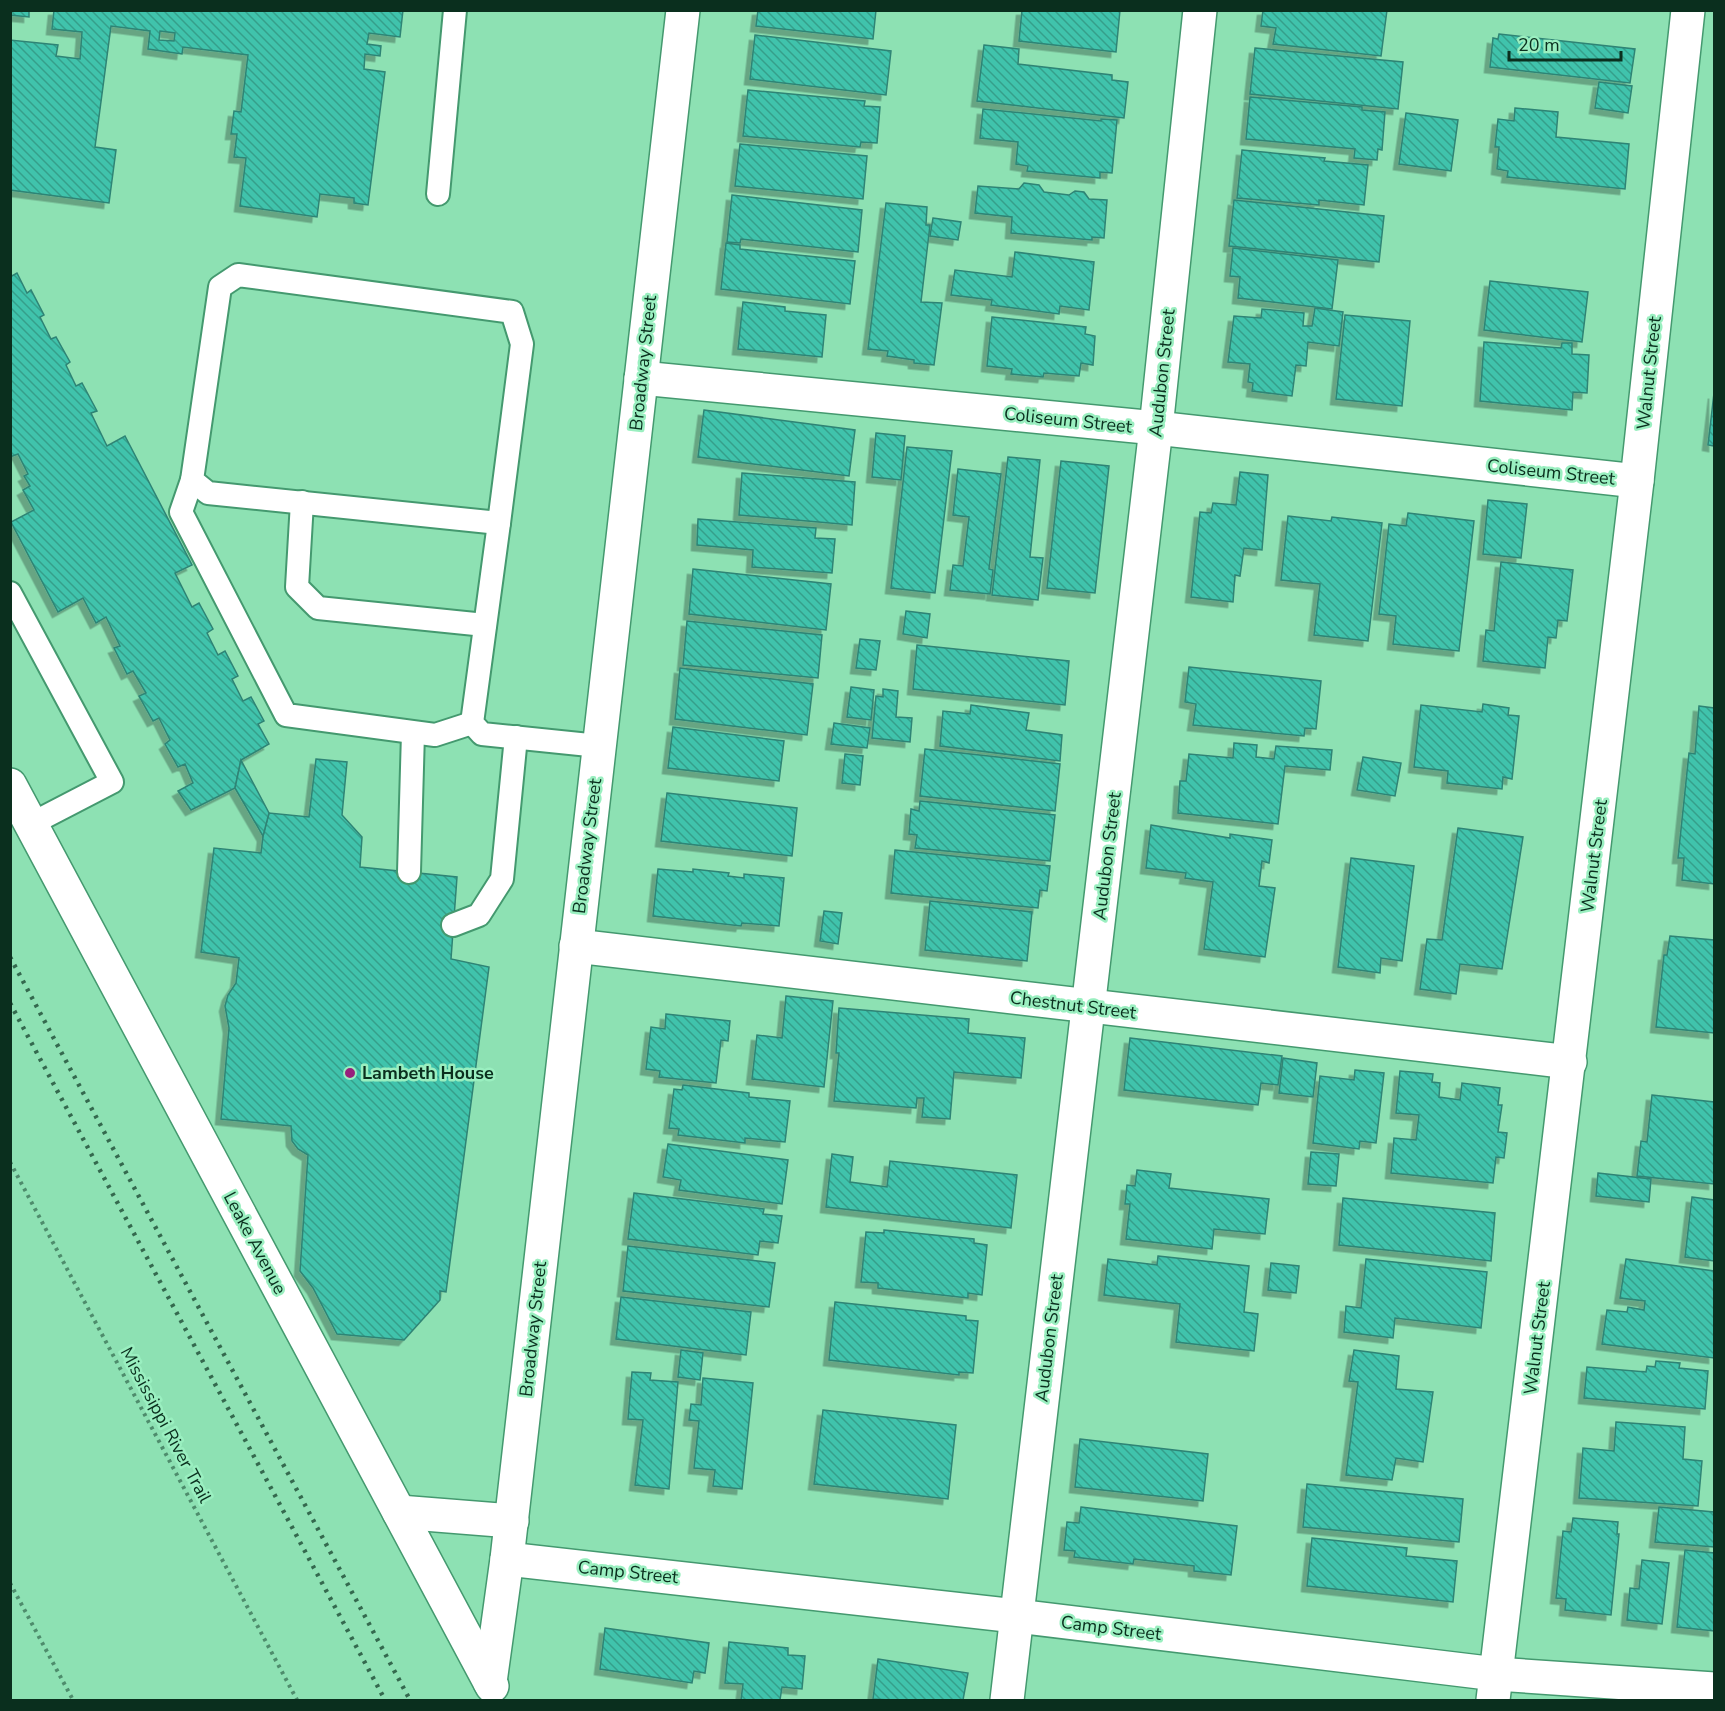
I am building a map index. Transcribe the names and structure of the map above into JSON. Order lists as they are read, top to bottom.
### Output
{
  "streets": {
    "street": [
      "Broadway Street",
      "Audubon Street",
      "Walnut Street",
      "Coliseum Street",
      "Chestnut Street",
      "Leake Avenue",
      "Camp Street"
    ],
    "path": ["Mississippi River Trail"]
  },
  "crossings": [
    ["Broadway Street", "Coliseum Street"],
    ["Broadway Street", "Chestnut Street"],
    ["Broadway Street", "Leake Avenue"],
    ["Broadway Street", "Camp Street"],
    ["Audubon Street", "Coliseum Street"],
    ["Audubon Street", "Chestnut Street"],
    ["Audubon Street", "Camp Street"],
    ["Walnut Street", "Coliseum Street"],
    ["Walnut Street", "Chestnut Street"],
    ["Walnut Street", "Camp Street"]
  ],
  "places": ["Lambeth House"],
  "scale_bar": "20 m"
}
